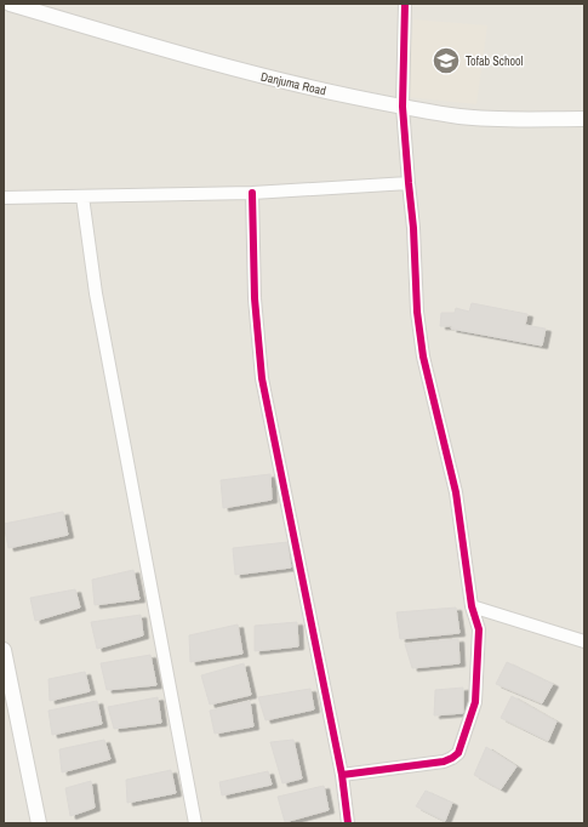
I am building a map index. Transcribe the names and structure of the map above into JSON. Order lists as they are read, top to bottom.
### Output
{
  "streets": {
    "street": ["Danjuma Road"]
  },
  "places": {
    "school or university": ["Tofab School"]
  }
}
